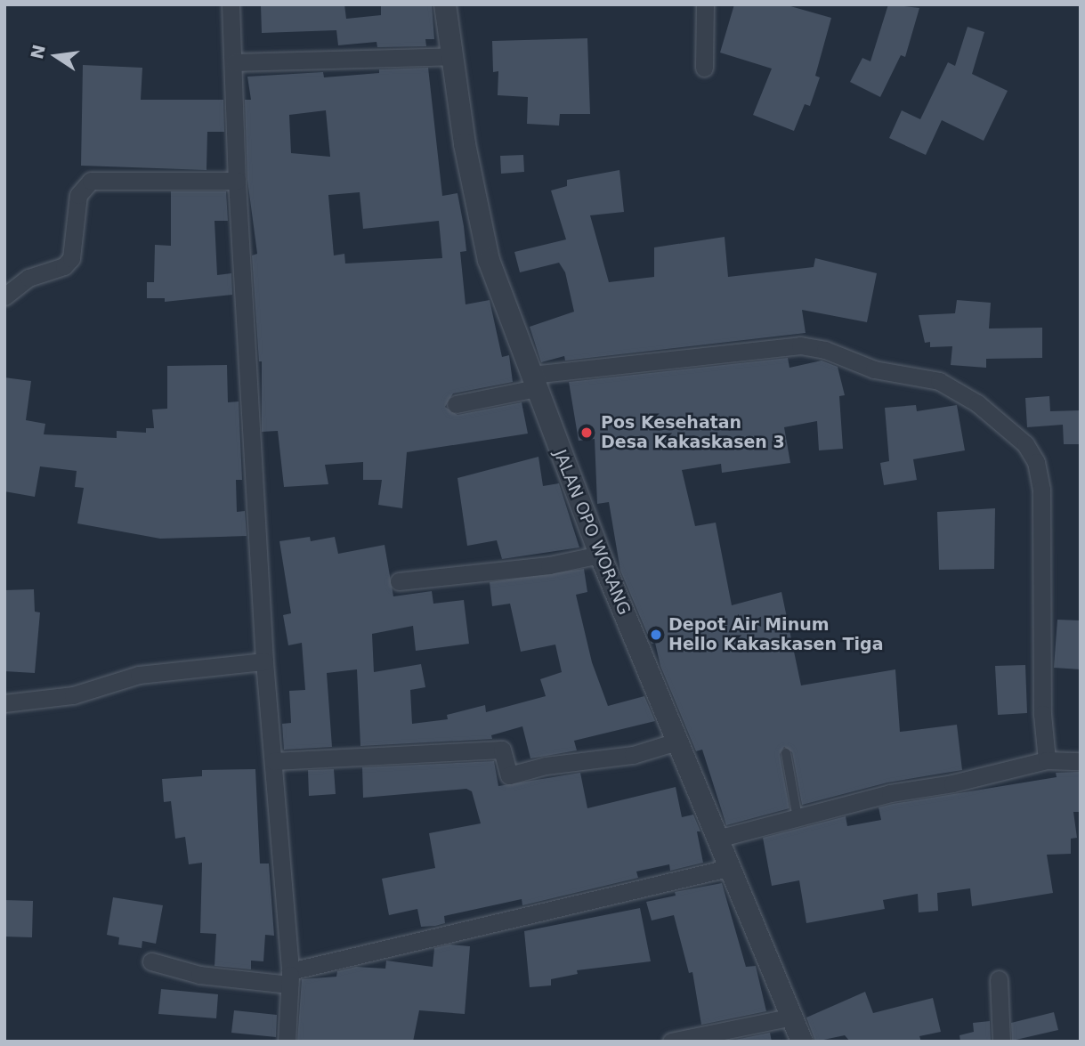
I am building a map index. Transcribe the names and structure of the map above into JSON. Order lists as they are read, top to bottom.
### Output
{
  "streets": {
    "street": ["JALAN OPO WORANG"]
  },
  "places": ["Pos Kesehatan Desa Kakaskasen 3", "Depot Air Minum Hello Kakaskasen Tiga"],
  "north": "left"
}
